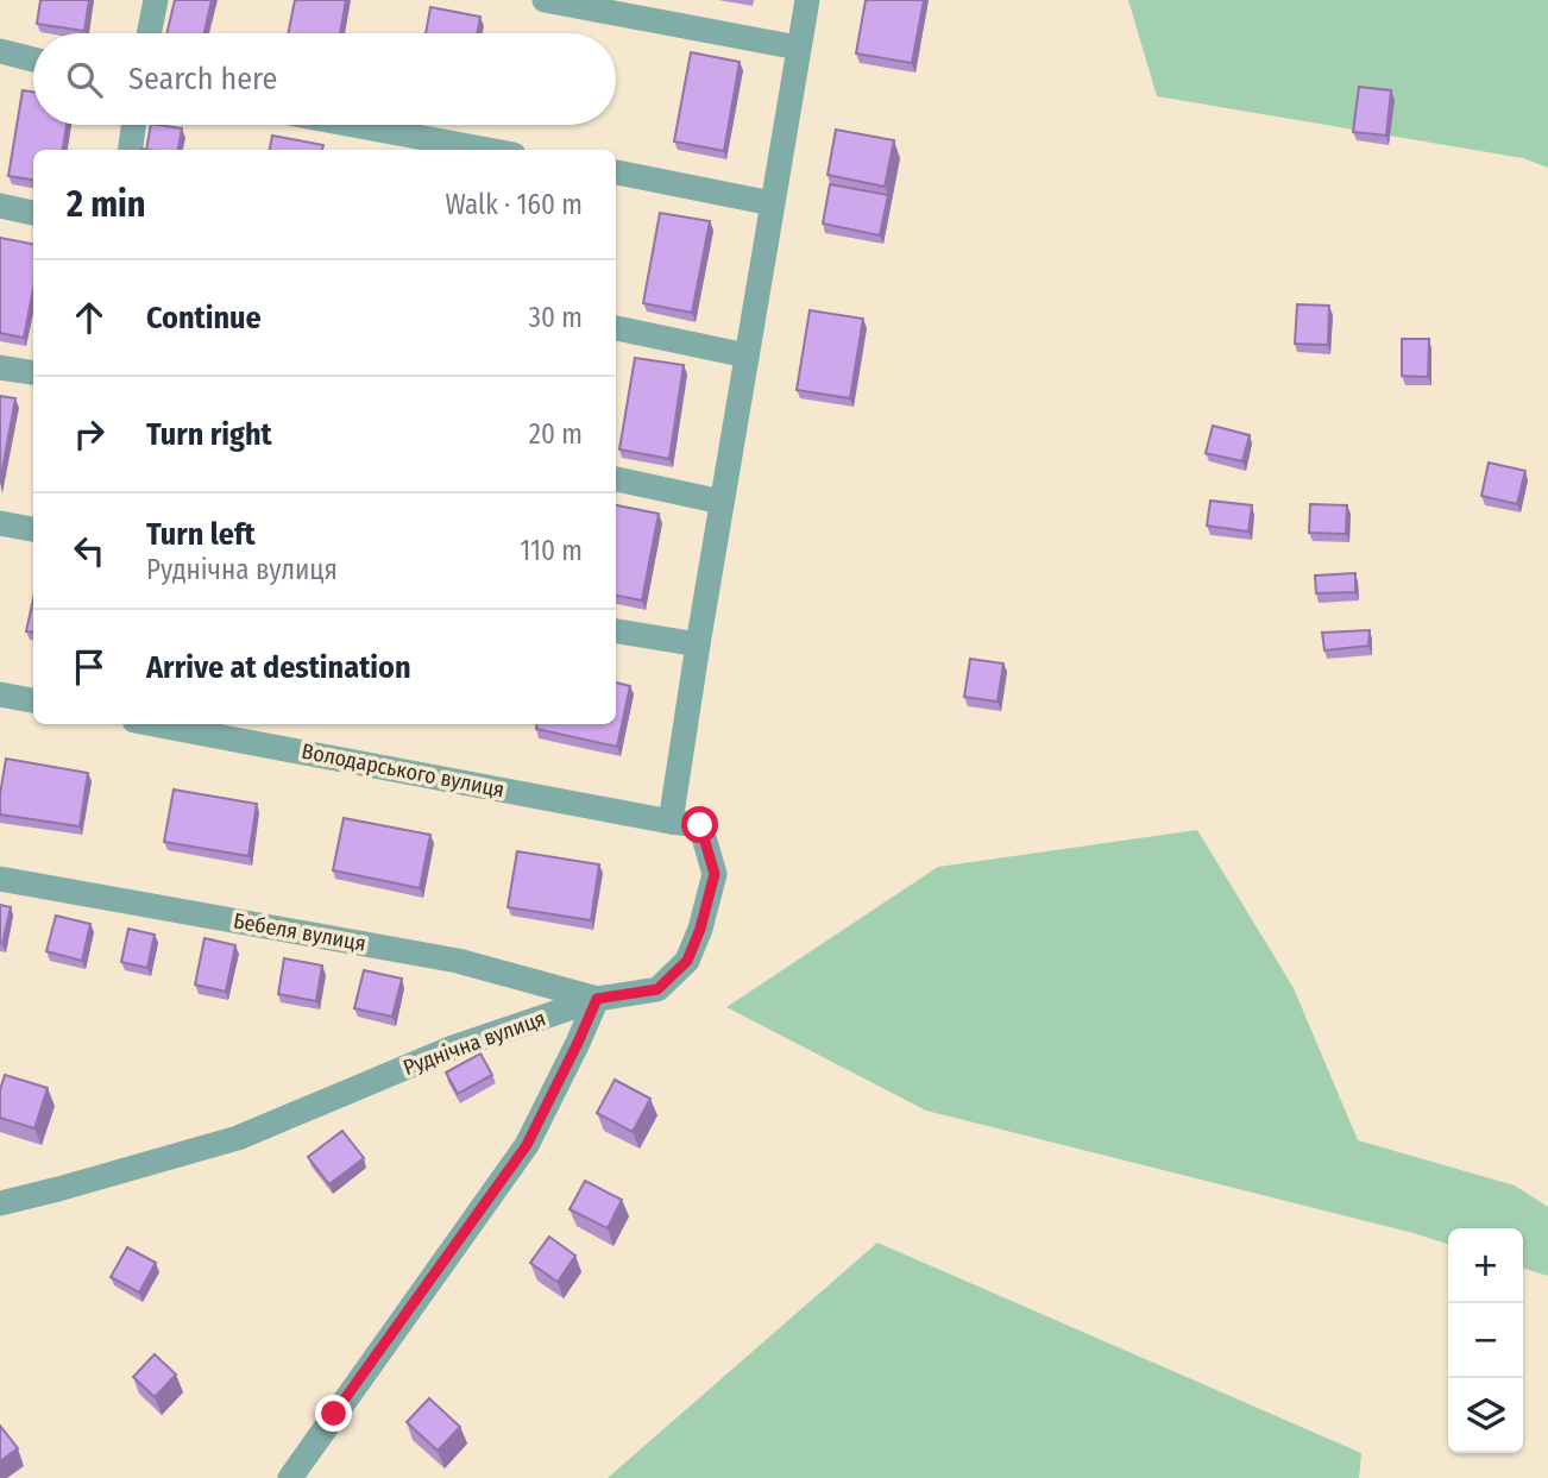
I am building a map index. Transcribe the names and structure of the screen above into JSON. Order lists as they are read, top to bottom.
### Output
{
  "streets": {
    "street": ["Володарського вулиця", "Бебеля вулиця", "Руднічна вулиця"]
  },
  "crossings": [
    ["Володарського вулиця", "Бебеля вулиця"],
    ["Володарського вулиця", "Руднічна вулиця"],
    ["Бебеля вулиця", "Руднічна вулиця"]
  ],
  "page": {
    "search": "Search here",
    "heading": ["2 min", "Walk · 160 m"],
    "list": [
      ["Continue", "30 m"],
      ["Turn right", "20 m"],
      ["Turn left", "Руднічна вулиця", "110 m"],
      "Arrive at destination"
    ],
    "map_buttons": ["+", "−"]
  }
}
